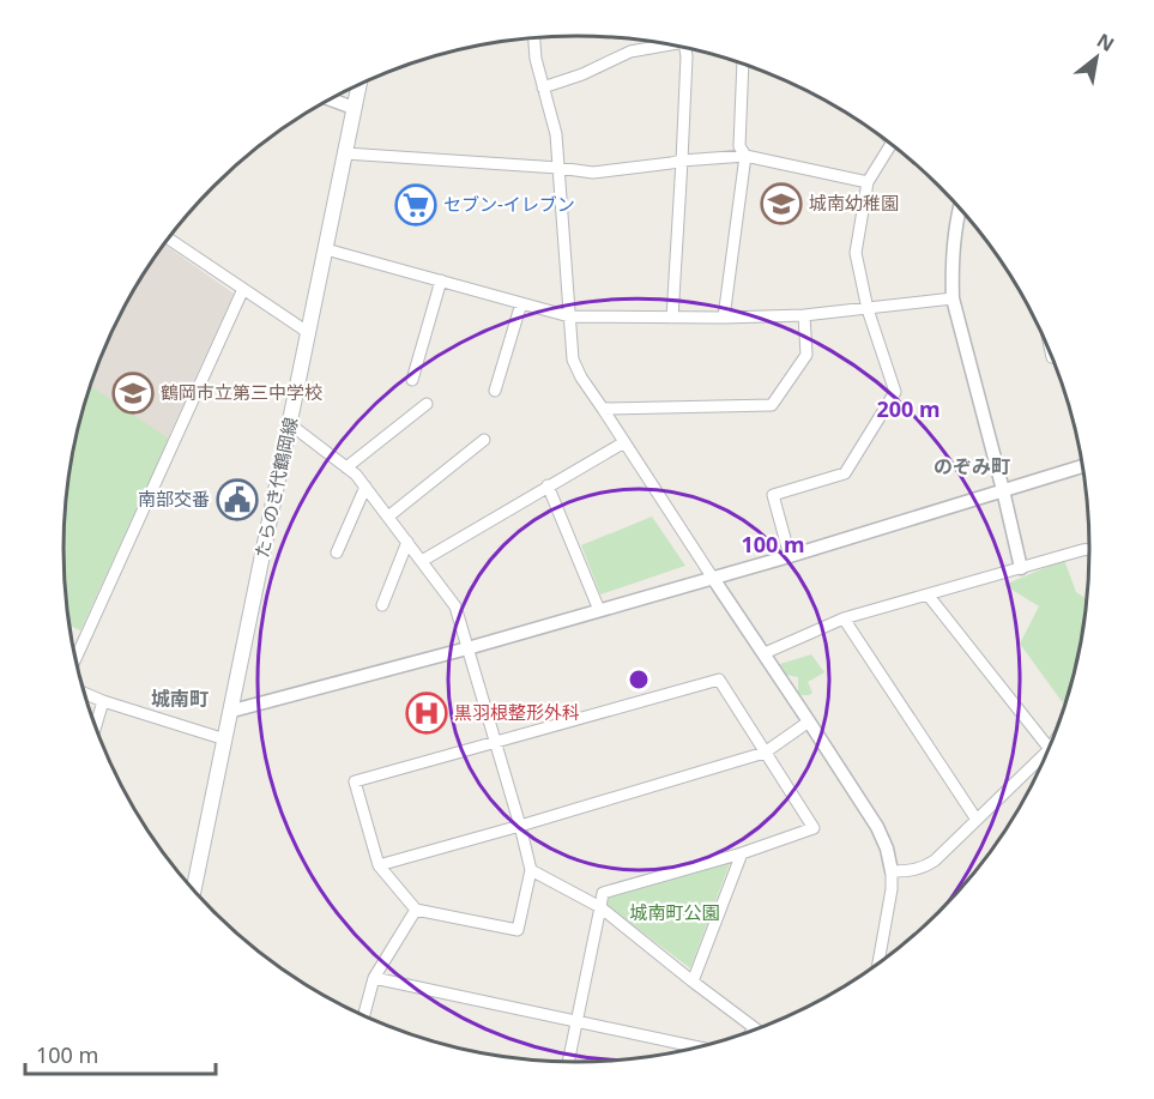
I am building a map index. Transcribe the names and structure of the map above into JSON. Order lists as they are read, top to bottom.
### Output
{
  "streets": {
    "main road": ["たらのき代鶴岡線"]
  },
  "districts": ["のぞみ町", "城南町"],
  "parks": ["城南町公園"],
  "places": {
    "school or university": ["城南幼稚園", "鶴岡市立第三中学校"],
    "supermarket": ["セブン-イレブン"],
    "public building": ["南部交番"],
    "hospital": ["黒羽根整形外科"]
  },
  "scale_bar": "100 m",
  "north": "top right",
  "rings": ["200 m", "100 m"]
}
